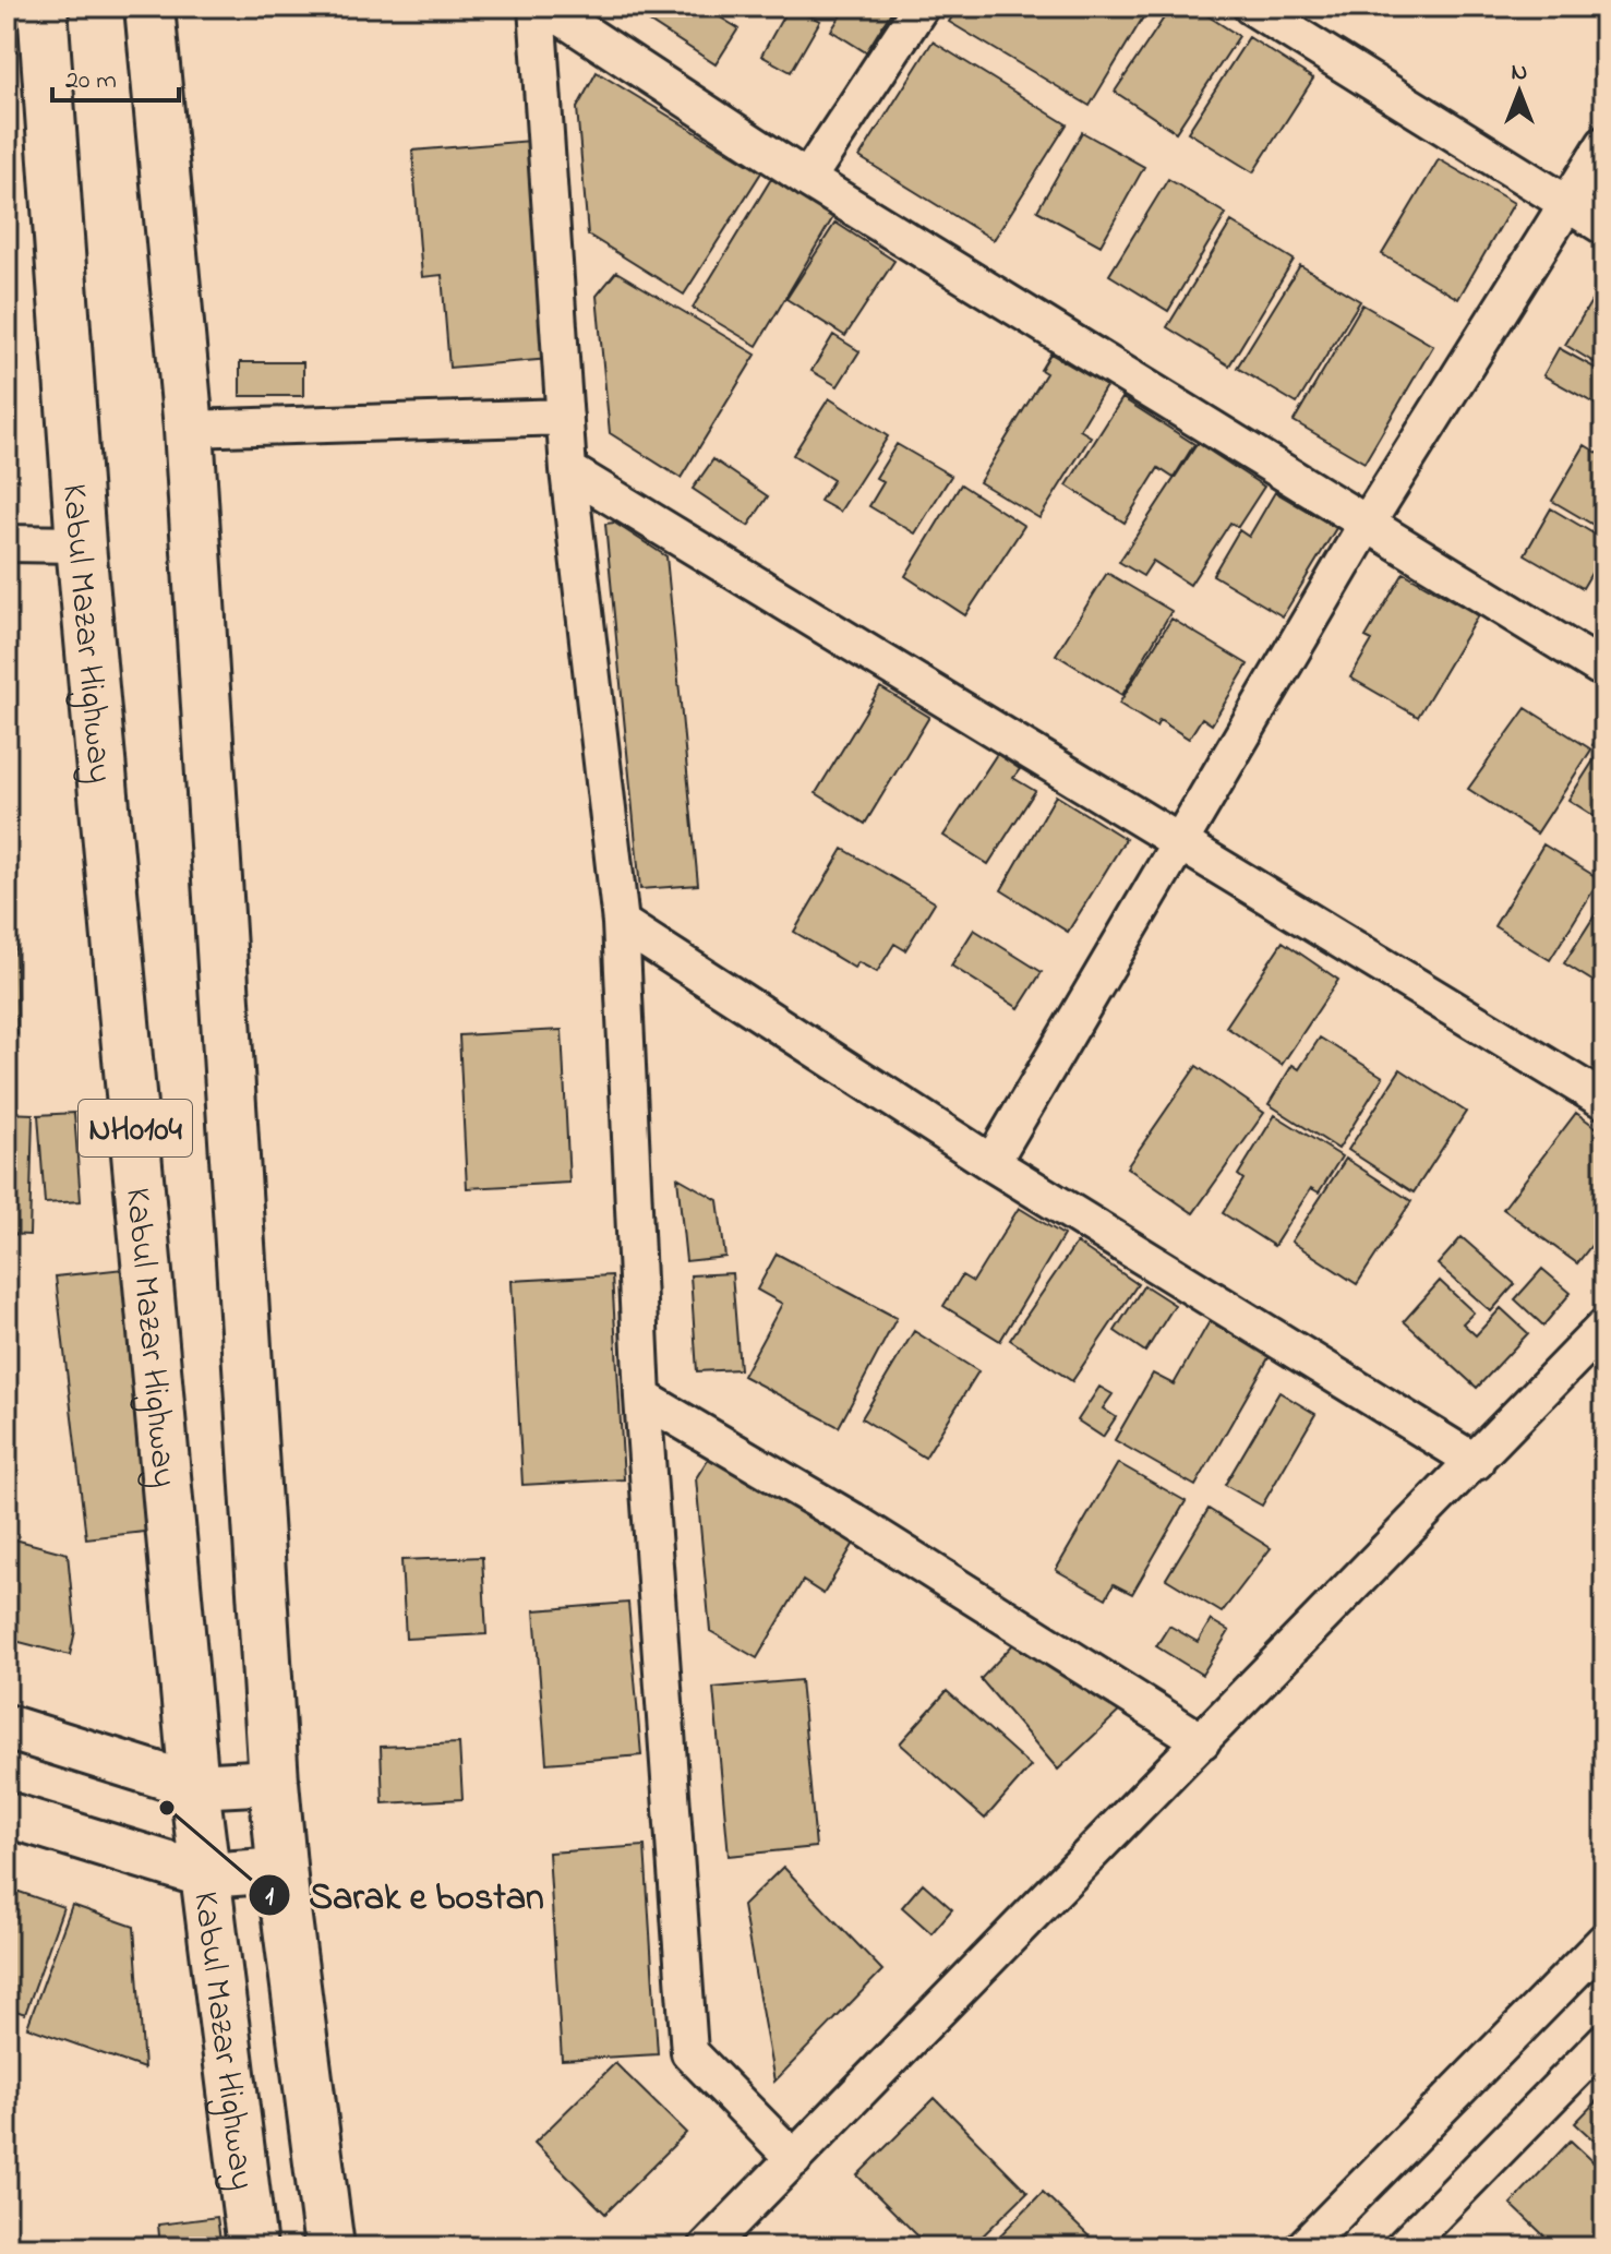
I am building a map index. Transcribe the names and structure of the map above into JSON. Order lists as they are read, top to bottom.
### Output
{
  "streets": {
    "highway": ["Kabul Mazar Highway", "NH0104"]
  },
  "places": ["Sarak e bostan"],
  "scale_bar": "20 m",
  "north": "top"
}
